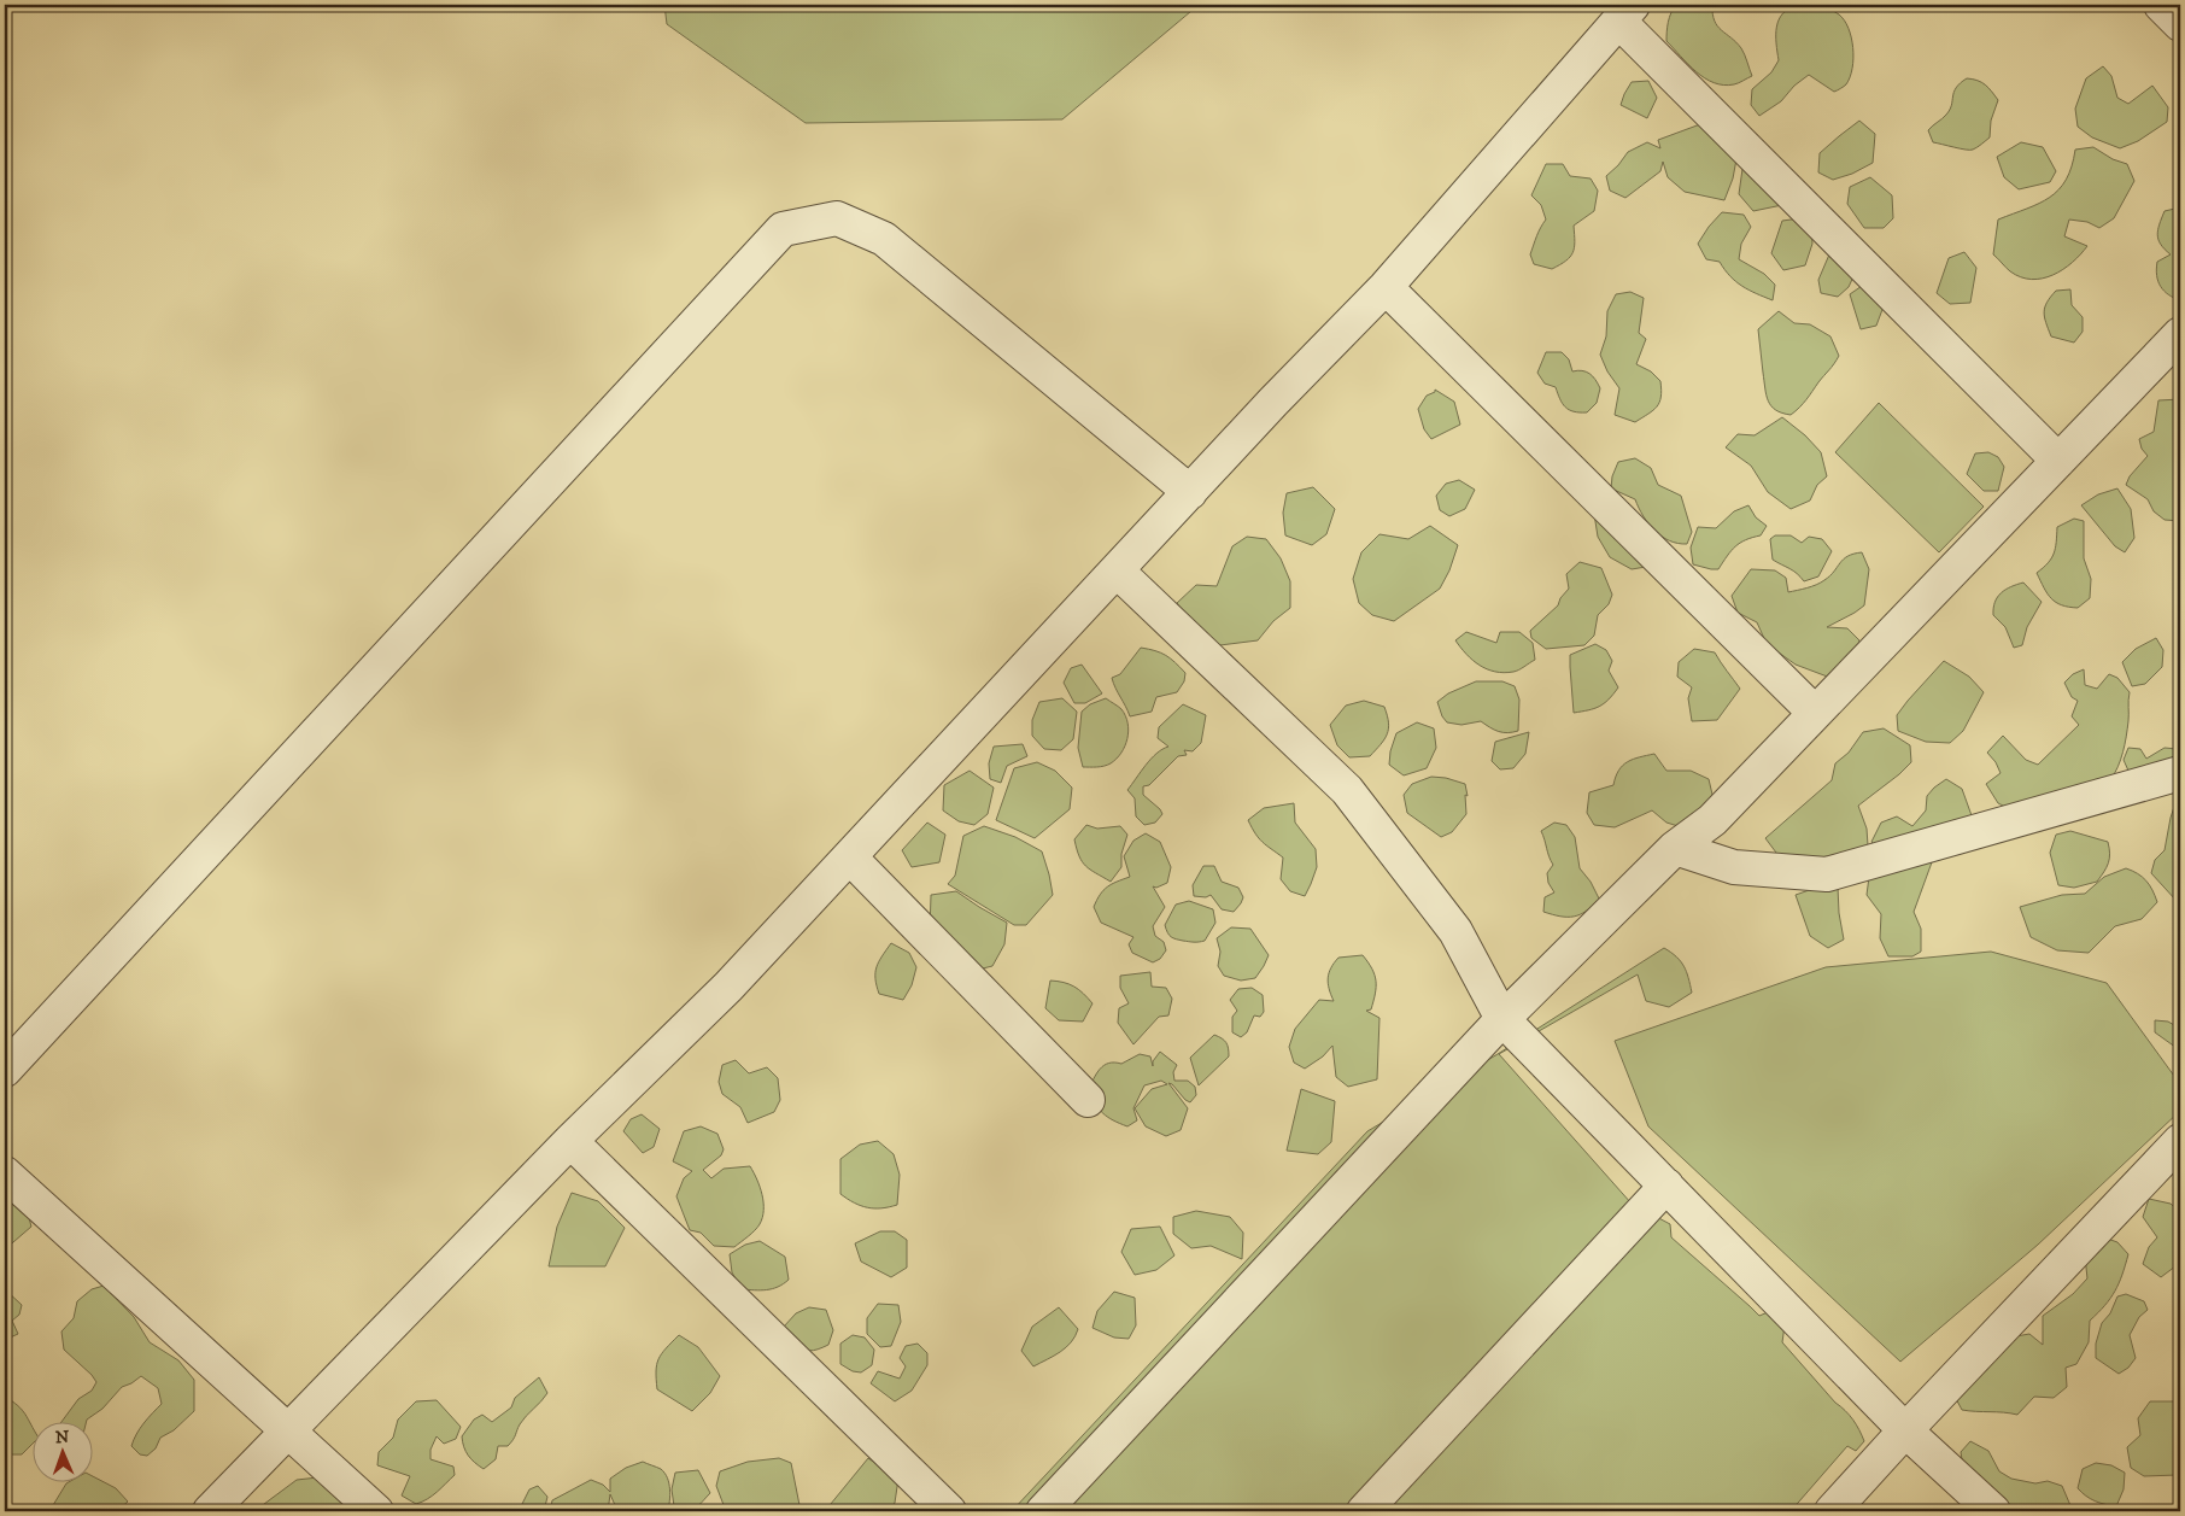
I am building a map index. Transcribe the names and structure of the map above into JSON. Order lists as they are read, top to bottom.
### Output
{
  "north": "top"
}
